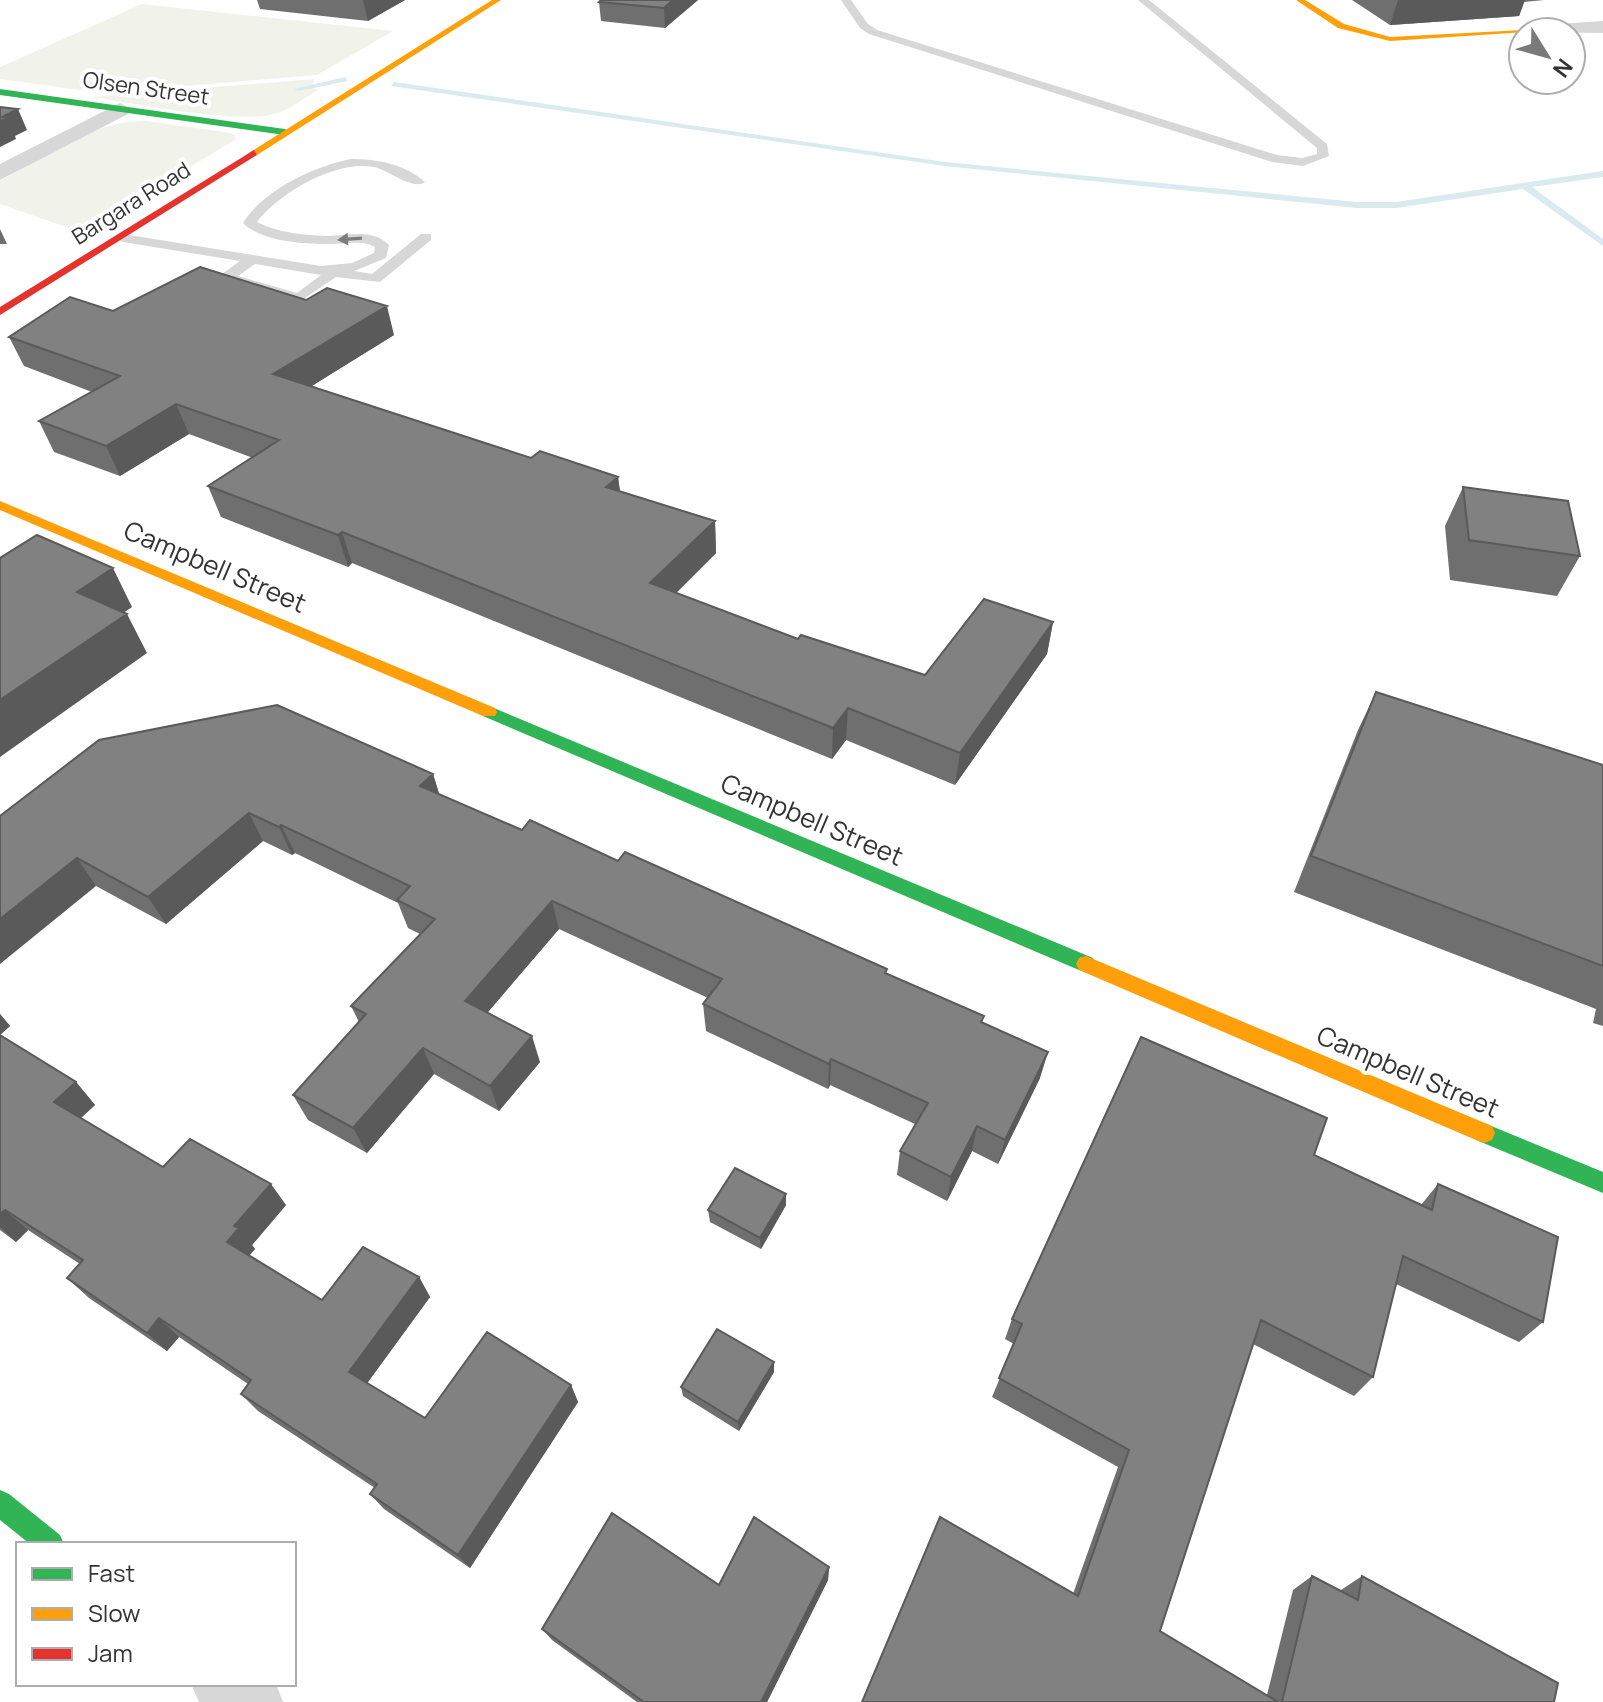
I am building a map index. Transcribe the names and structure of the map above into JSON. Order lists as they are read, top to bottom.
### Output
{
  "streets": {
    "street": ["Olsen Street", "Bargara Road", "Campbell Street"]
  },
  "crossings": [
    ["Olsen Street", "Bargara Road"]
  ],
  "legend": ["Fast", "Slow", "Jam"],
  "north": "bottom right"
}
